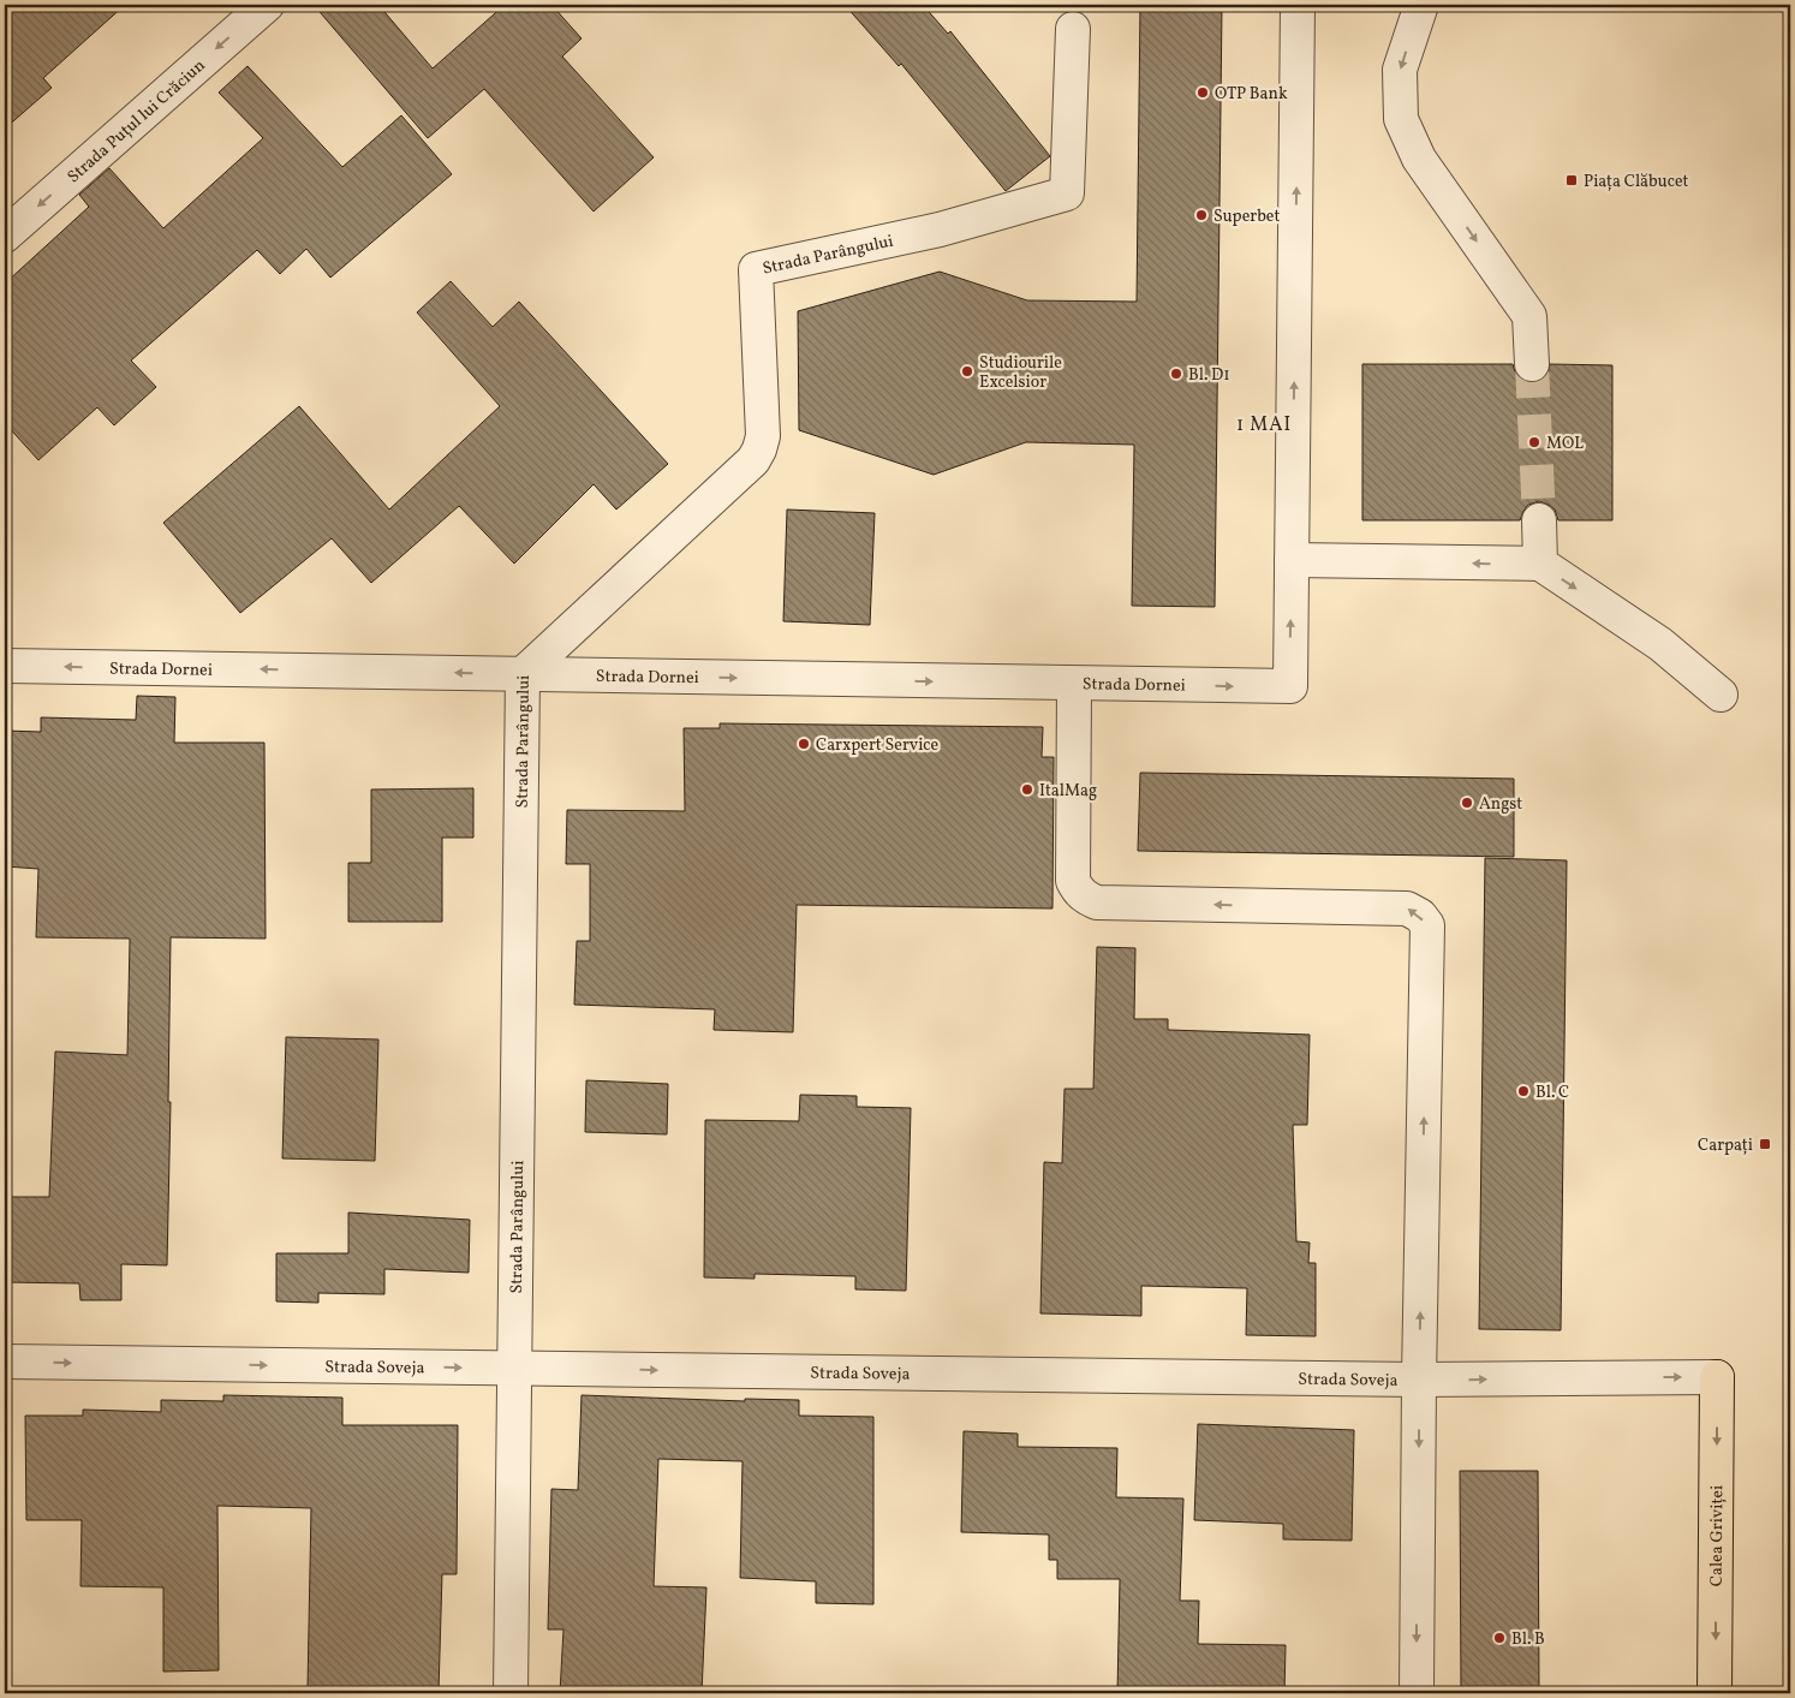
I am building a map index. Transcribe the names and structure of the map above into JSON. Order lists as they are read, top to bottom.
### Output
{
  "streets": {
    "main road": ["Calea Griviței"],
    "street": [
      "Strada Puțul lui Crăciun",
      "Strada Parângului",
      "Strada Dornei",
      "Strada Soveja"
    ]
  },
  "crossings": [
    ["Strada Parângului", "Strada Dornei"],
    ["Strada Parângului", "Strada Soveja"],
    ["Strada Soveja", "Calea Griviței"]
  ],
  "one_way": ["Strada Puțul lui Crăciun", "Strada Soveja", "Calea Griviței"],
  "districts": ["1 MAI"],
  "places": {
    "other": [
      "OTP Bank",
      "Superbet",
      "Studiourile Excelsior",
      "Bl. D1",
      "MOL",
      "Carxpert Service",
      "ItalMag",
      "Angst",
      "Bl. C",
      "Bl. B"
    ],
    "transit": ["Piața Clăbucet", "Carpați"]
  }
}
